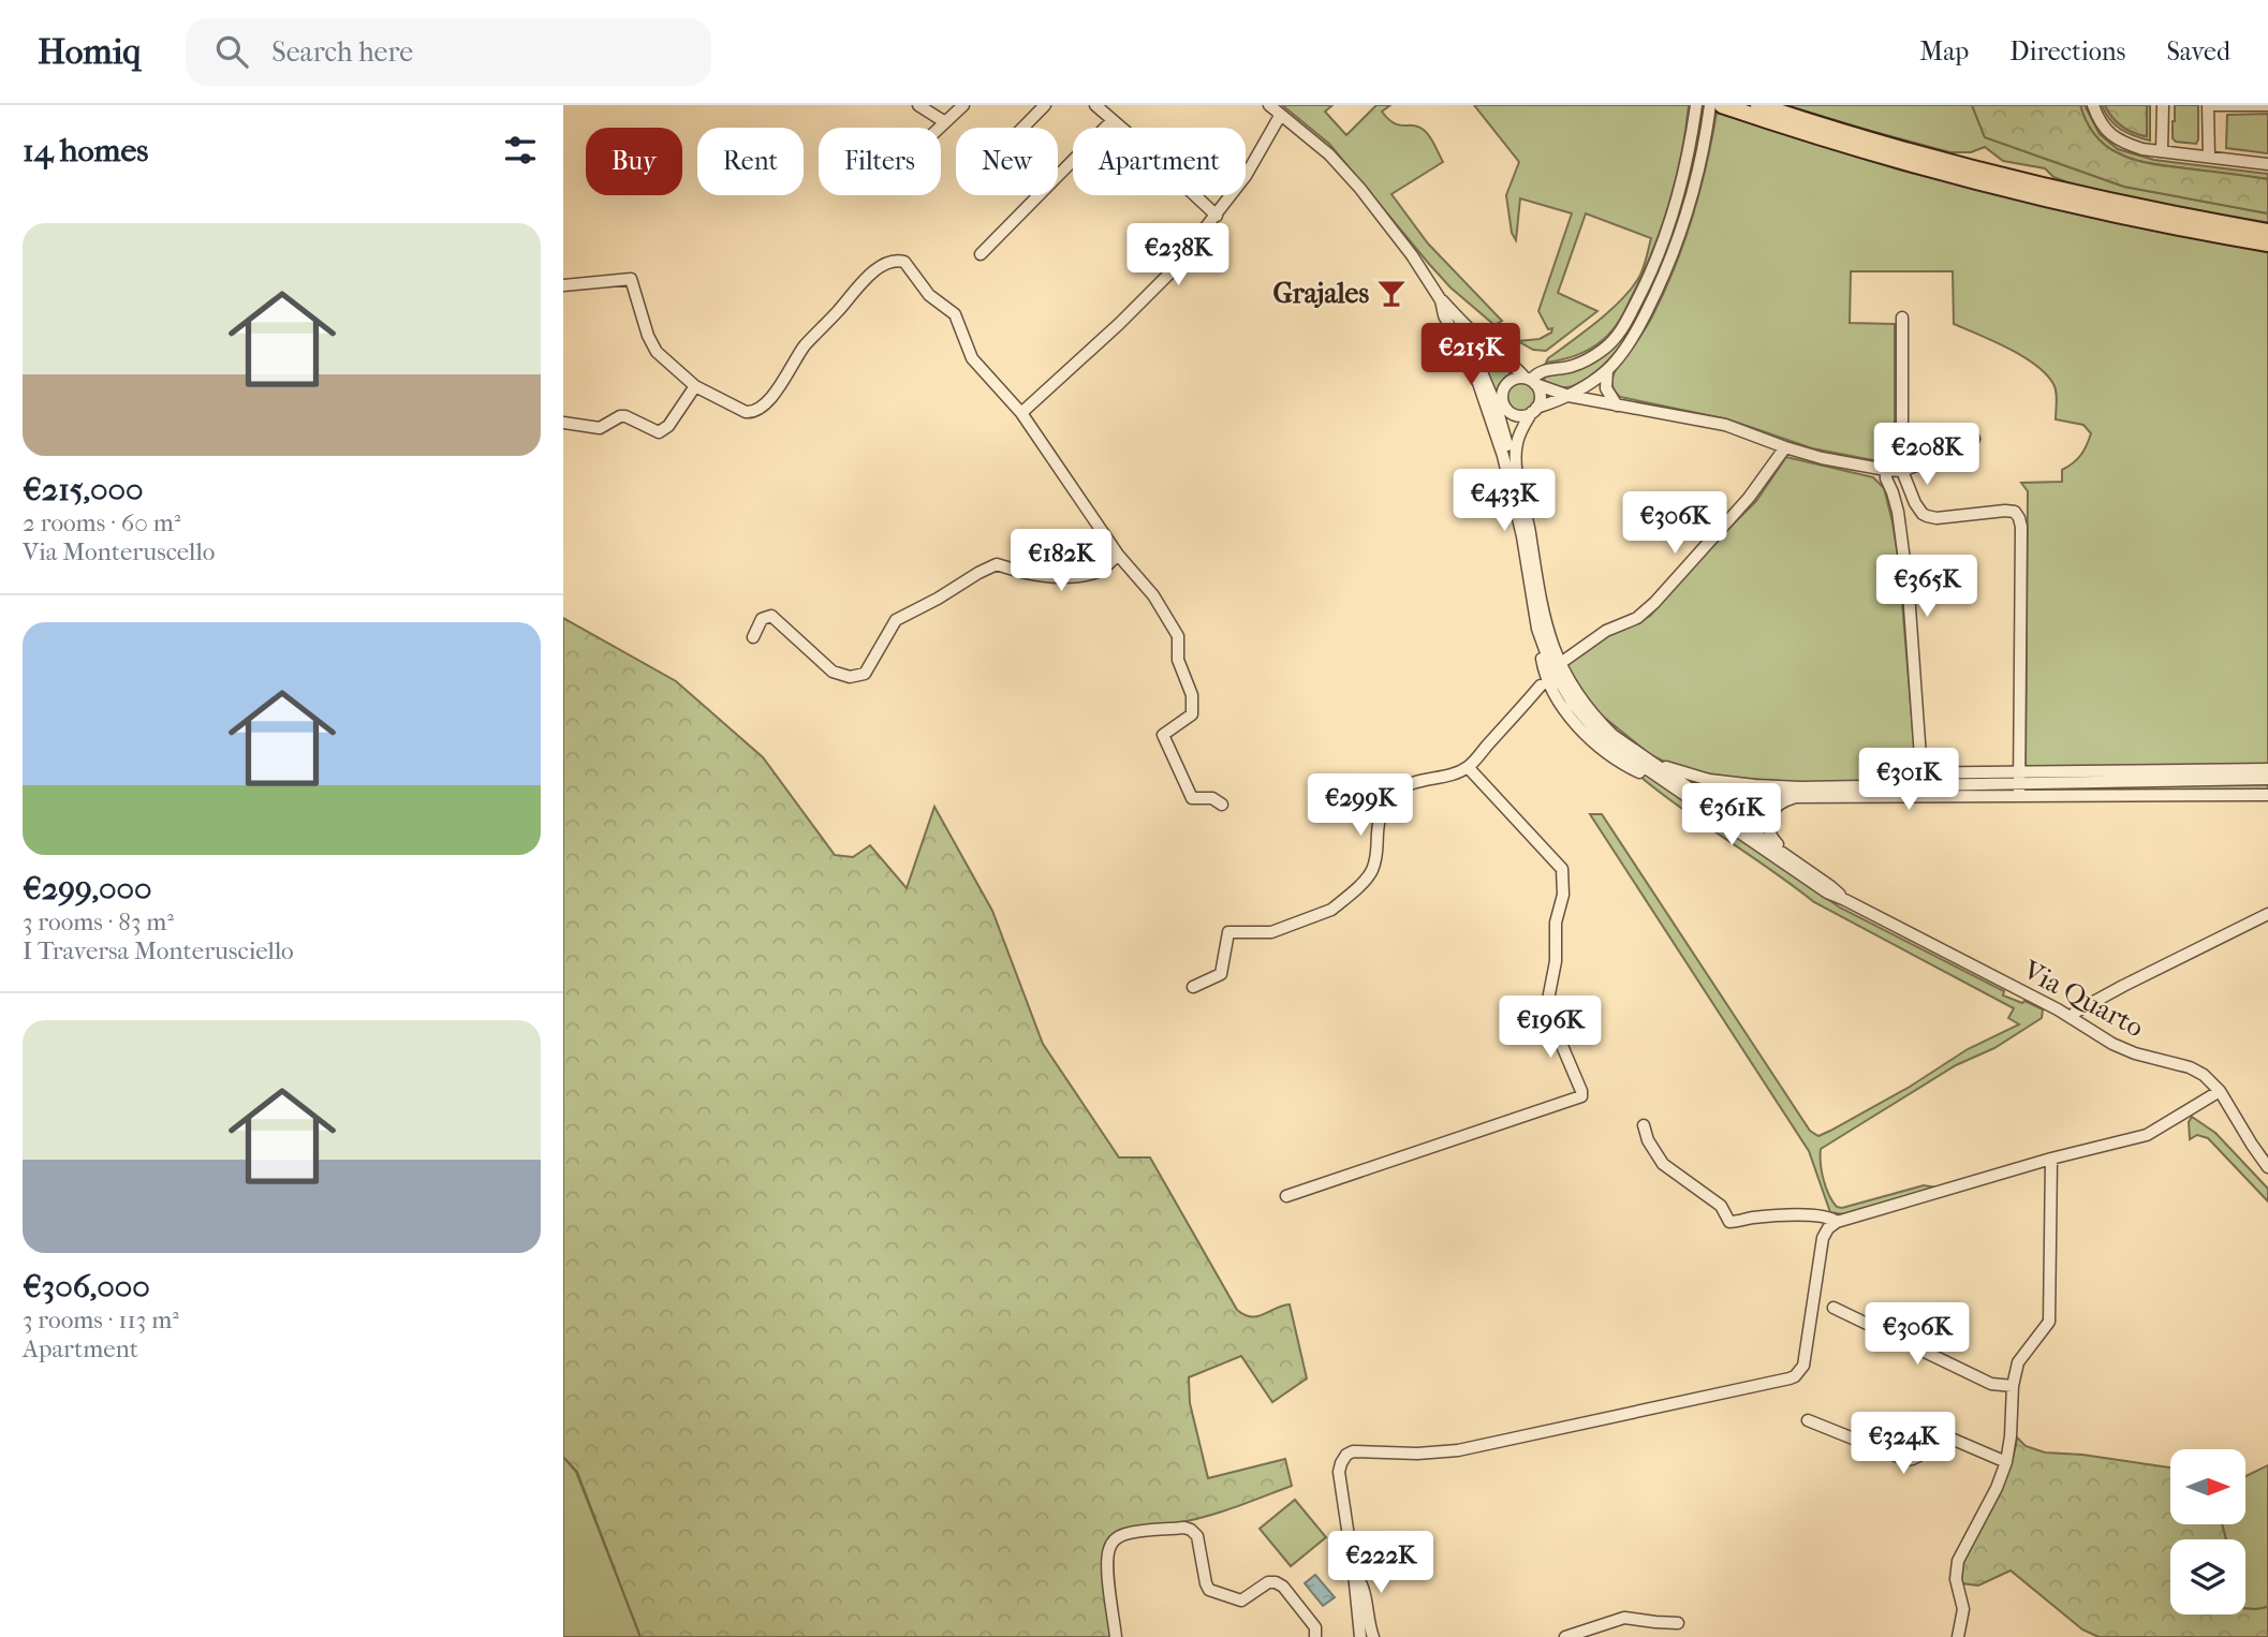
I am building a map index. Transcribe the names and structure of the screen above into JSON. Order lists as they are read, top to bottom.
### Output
{
  "streets": {
    "street": ["Via Quarto"]
  },
  "places": {
    "bar": ["Grajales"]
  },
  "north": "right",
  "page": {
    "header": "Homiq",
    "search": "Search here",
    "nav": ["Map", "Directions", "Saved"],
    "heading": "14 homes",
    "chip": [
      "Buy",
      "Rent",
      "Filters",
      "New",
      "Apartment"
    ],
    "list": [
      {
        "name": "€215,000",
        "note": "2 rooms · 60 m² · Via Monteruscello"
      },
      {
        "name": "€299,000",
        "note": "3 rooms · 83 m² · I Traversa Monterusciello"
      },
      {
        "name": "€306,000",
        "note": "3 rooms · 113 m² · Apartment"
      }
    ],
    "price": [
      "€238K",
      "€215K",
      "€208K",
      "€433K",
      "€306K",
      "€182K",
      "€365K",
      "€301K",
      "€299K",
      "€361K",
      "€196K",
      "€306K",
      "€324K",
      "€222K"
    ]
  }
}
